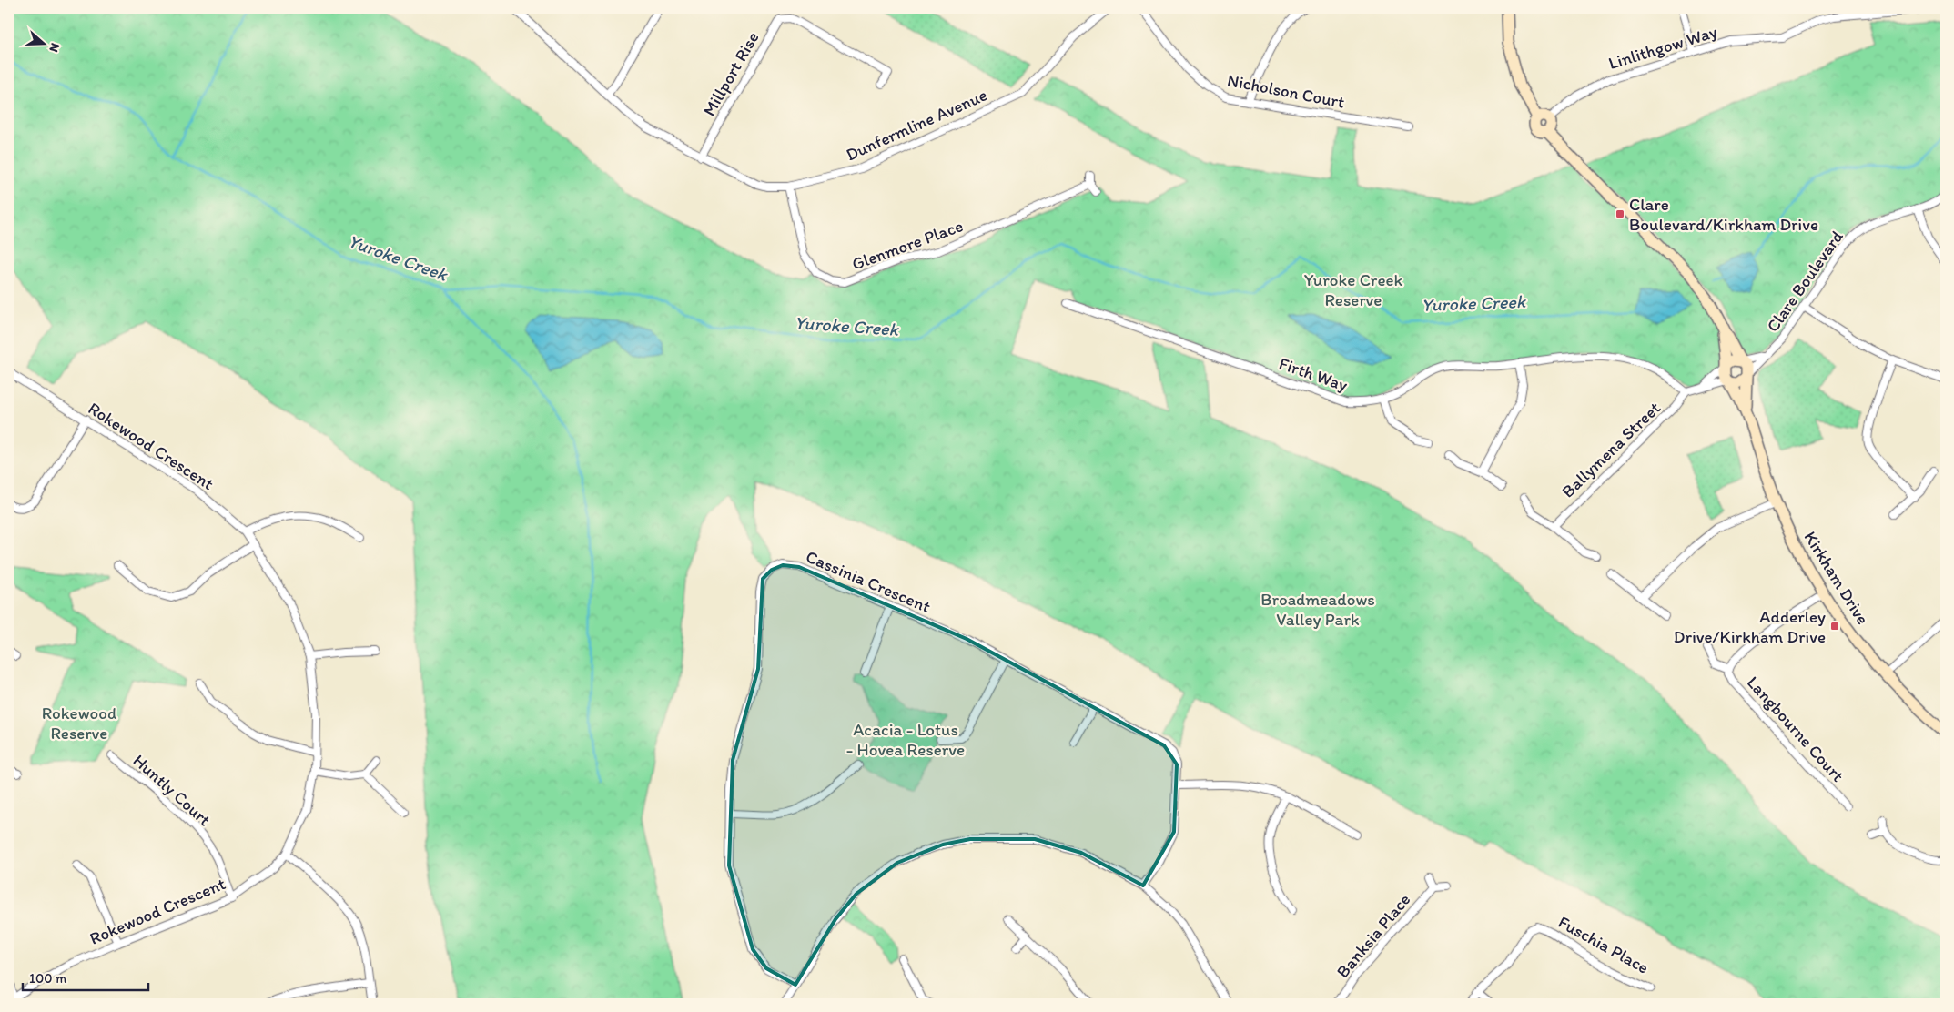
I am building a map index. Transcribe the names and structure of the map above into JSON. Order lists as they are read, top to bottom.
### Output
{
  "streets": {
    "street": [
      "Linlithgow Way",
      "Millport Rise",
      "Nicholson Court",
      "Dunfermline Avenue",
      "Glenmore Place",
      "Clare Boulevard",
      "Firth Way",
      "Rokewood Crescent",
      "Ballymena Street",
      "Kirkham Drive",
      "Cassinia Crescent",
      "Langbourne Court",
      "Huntly Court",
      "Banksia Place",
      "Fuschia Place"
    ]
  },
  "crossings": [
    ["Millport Rise", "Dunfermline Avenue"],
    ["Dunfermline Avenue", "Glenmore Place"],
    ["Clare Boulevard", "Kirkham Drive"],
    ["Firth Way", "Ballymena Street"],
    ["Rokewood Crescent", "Huntly Court"],
    ["Kirkham Drive", "Langbourne Court"]
  ],
  "water": ["Yuroke Creek"],
  "parks": [
    "Yuroke Creek Reserve",
    "Broadmeadows Valley Park",
    "Rokewood Reserve",
    "Acacia - Lotus - Hovea Reserve"
  ],
  "places": {
    "transit": ["Clare Boulevard/Kirkham Drive", "Adderley Drive/Kirkham Drive"]
  },
  "scale_bar": "100 m",
  "north": "right"
}
